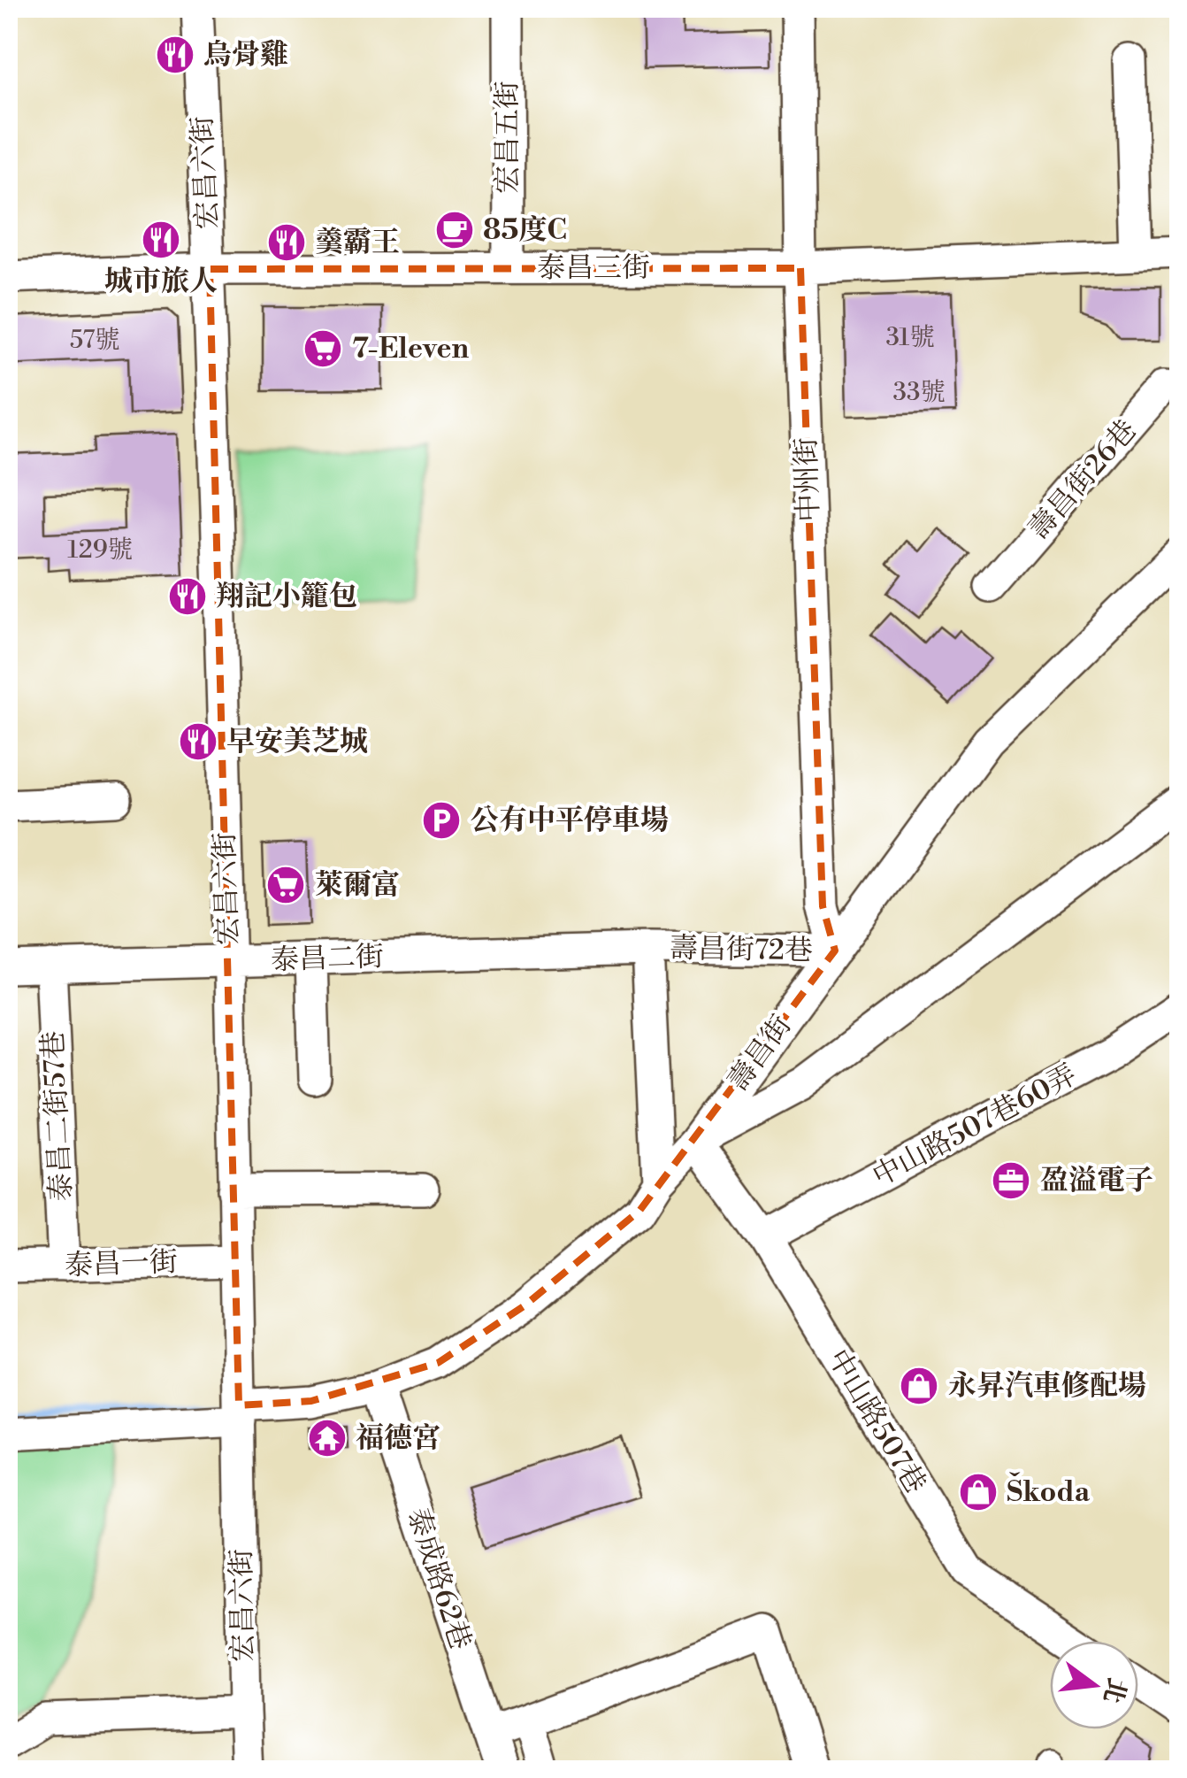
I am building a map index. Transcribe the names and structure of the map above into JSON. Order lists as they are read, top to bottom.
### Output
{
  "streets": {
    "street": [
      "宏昌五街",
      "宏昌六街",
      "泰昌三街",
      "中州街",
      "壽昌街26巷",
      "壽昌街72巷",
      "泰昌二街",
      "壽昌街",
      "泰昌二街57巷",
      "中山路507巷60弄",
      "泰昌一街",
      "中山路507巷",
      "泰成路62巷"
    ]
  },
  "crossings": [
    ["宏昌五街", "泰昌三街"],
    ["宏昌六街", "泰昌三街"],
    ["宏昌六街", "泰昌二街"],
    ["宏昌六街", "壽昌街"],
    ["宏昌六街", "泰昌一街"],
    ["泰昌三街", "中州街"],
    ["中州街", "壽昌街72巷"],
    ["中州街", "壽昌街"],
    ["壽昌街72巷", "泰昌二街"],
    ["壽昌街72巷", "壽昌街"],
    ["泰昌二街", "泰昌二街57巷"],
    ["壽昌街", "中山路507巷"],
    ["壽昌街", "泰成路62巷"],
    ["泰昌二街57巷", "泰昌一街"],
    ["中山路507巷60弄", "中山路507巷"]
  ],
  "places": {
    "restaurant": [
      "烏骨雞",
      "城市旅人",
      "羹霸王",
      "翔記小籠包",
      "早安美芝城"
    ],
    "cafe": ["85度C"],
    "supermarket": ["7-Eleven", "萊爾富"],
    "parking": ["公有中平停車場"],
    "office": ["盈溢電子"],
    "shop": ["永昇汽車修配場", "Škoda"],
    "temple": ["福德宮"]
  },
  "house_numbers": [
    "31號",
    "57號",
    "33號",
    "129號"
  ],
  "north": "right"
}
